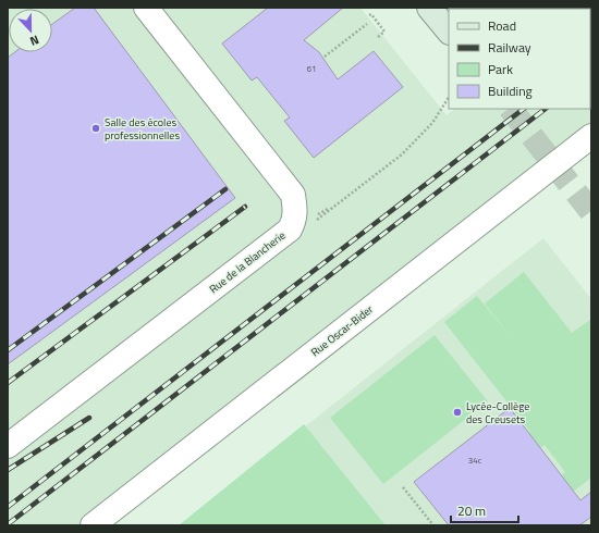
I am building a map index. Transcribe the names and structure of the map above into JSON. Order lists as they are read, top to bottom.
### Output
{
  "streets": {
    "street": ["Rue de la Blancherie", "Rue Oscar-Bider"]
  },
  "places": ["Salle des écoles professionnelles", "Lycée-Collège des Creusets"],
  "house_numbers": ["61", "34c"],
  "legend": [
    "Road",
    "Railway",
    "Park",
    "Building"
  ],
  "scale_bar": "20 m",
  "north": "bottom"
}
